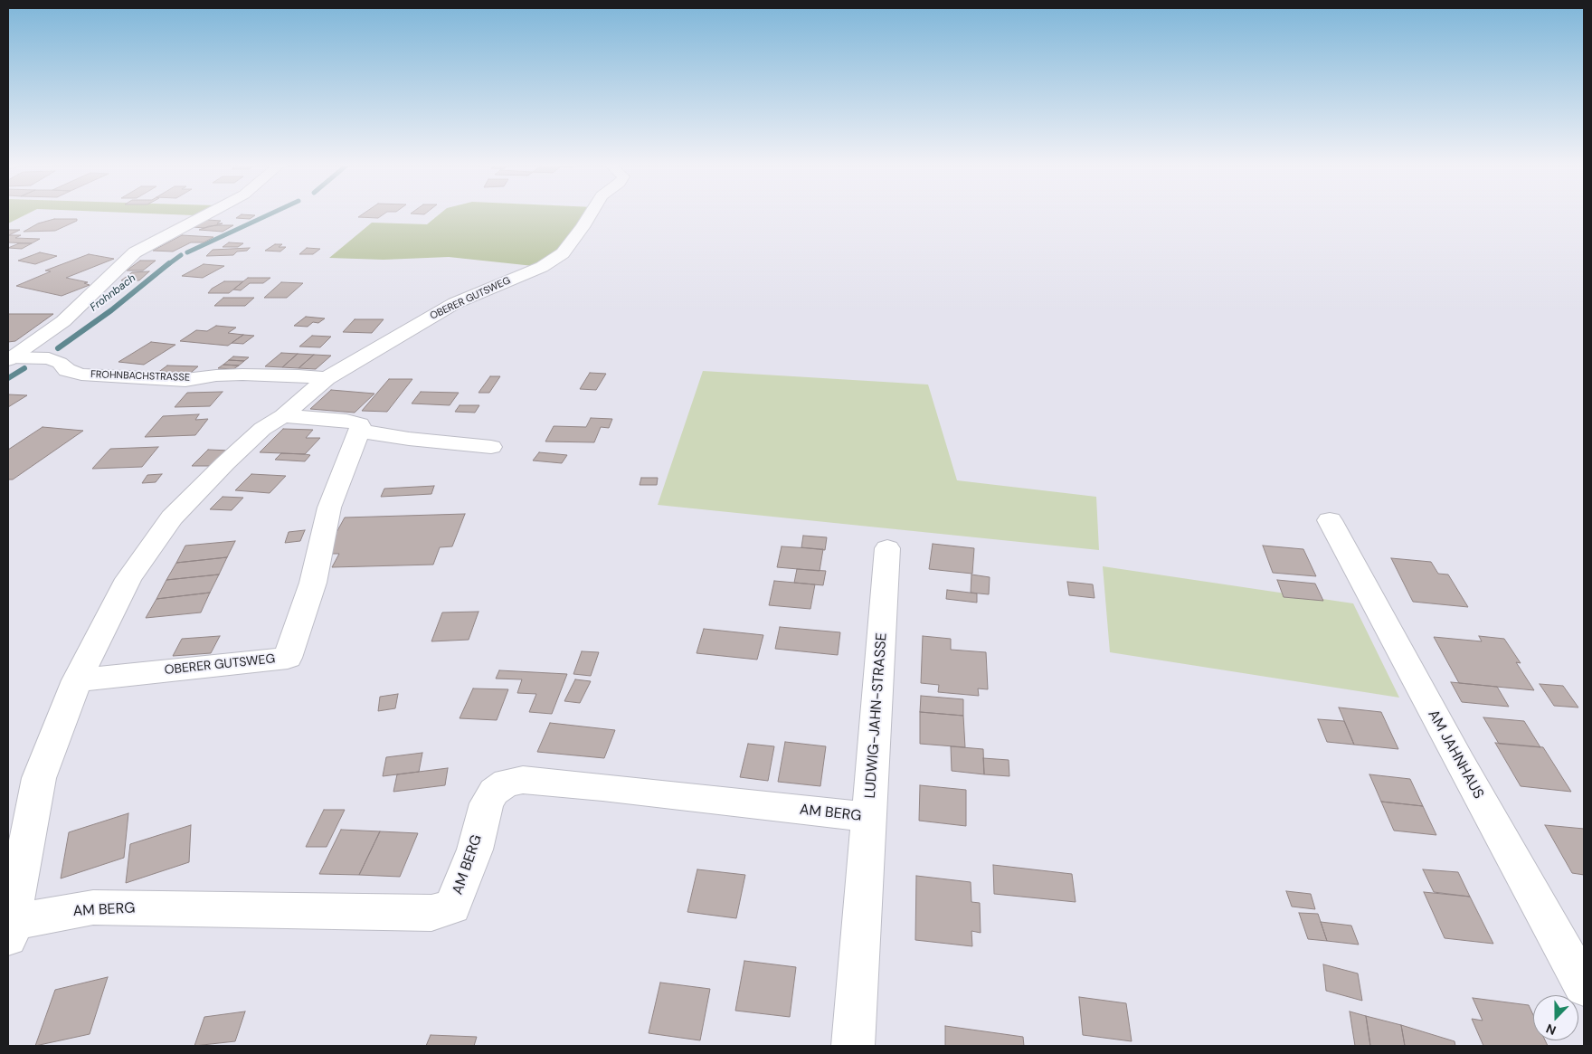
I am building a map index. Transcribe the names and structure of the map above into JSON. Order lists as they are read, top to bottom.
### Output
{
  "streets": {
    "street": [
      "OBERER GUTSWEG",
      "FROHNBACHSTRASSE",
      "LUDWIG-JAHN-STRASSE",
      "AM JAHNHAUS",
      "AM BERG"
    ]
  },
  "crossings": [
    ["OBERER GUTSWEG", "FROHNBACHSTRASSE"],
    ["OBERER GUTSWEG", "AM BERG"],
    ["LUDWIG-JAHN-STRASSE", "AM BERG"]
  ],
  "water": ["Frohnbach"],
  "north": "bottom"
}
